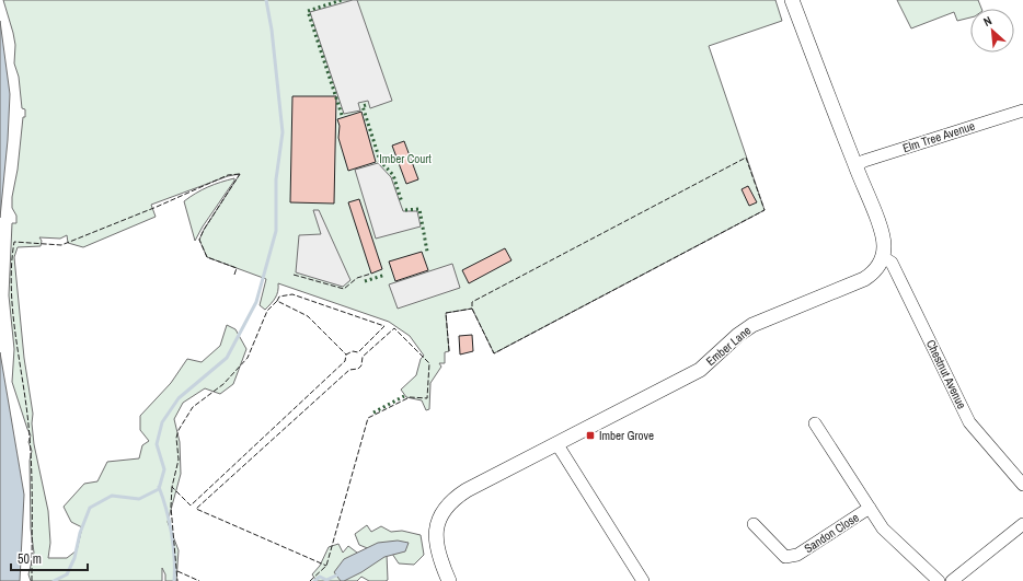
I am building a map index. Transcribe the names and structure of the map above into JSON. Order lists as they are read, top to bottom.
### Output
{
  "streets": {
    "main road": ["Ember Lane"],
    "street": ["Elm Tree Avenue", "Chestnut Avenue", "Sandon Close"]
  },
  "crossings": [
    ["Ember Lane", "Chestnut Avenue"]
  ],
  "parks": ["Imber Court"],
  "places": {
    "transit": ["Imber Grove"]
  },
  "scale_bar": "50 m",
  "north": "top left"
}
